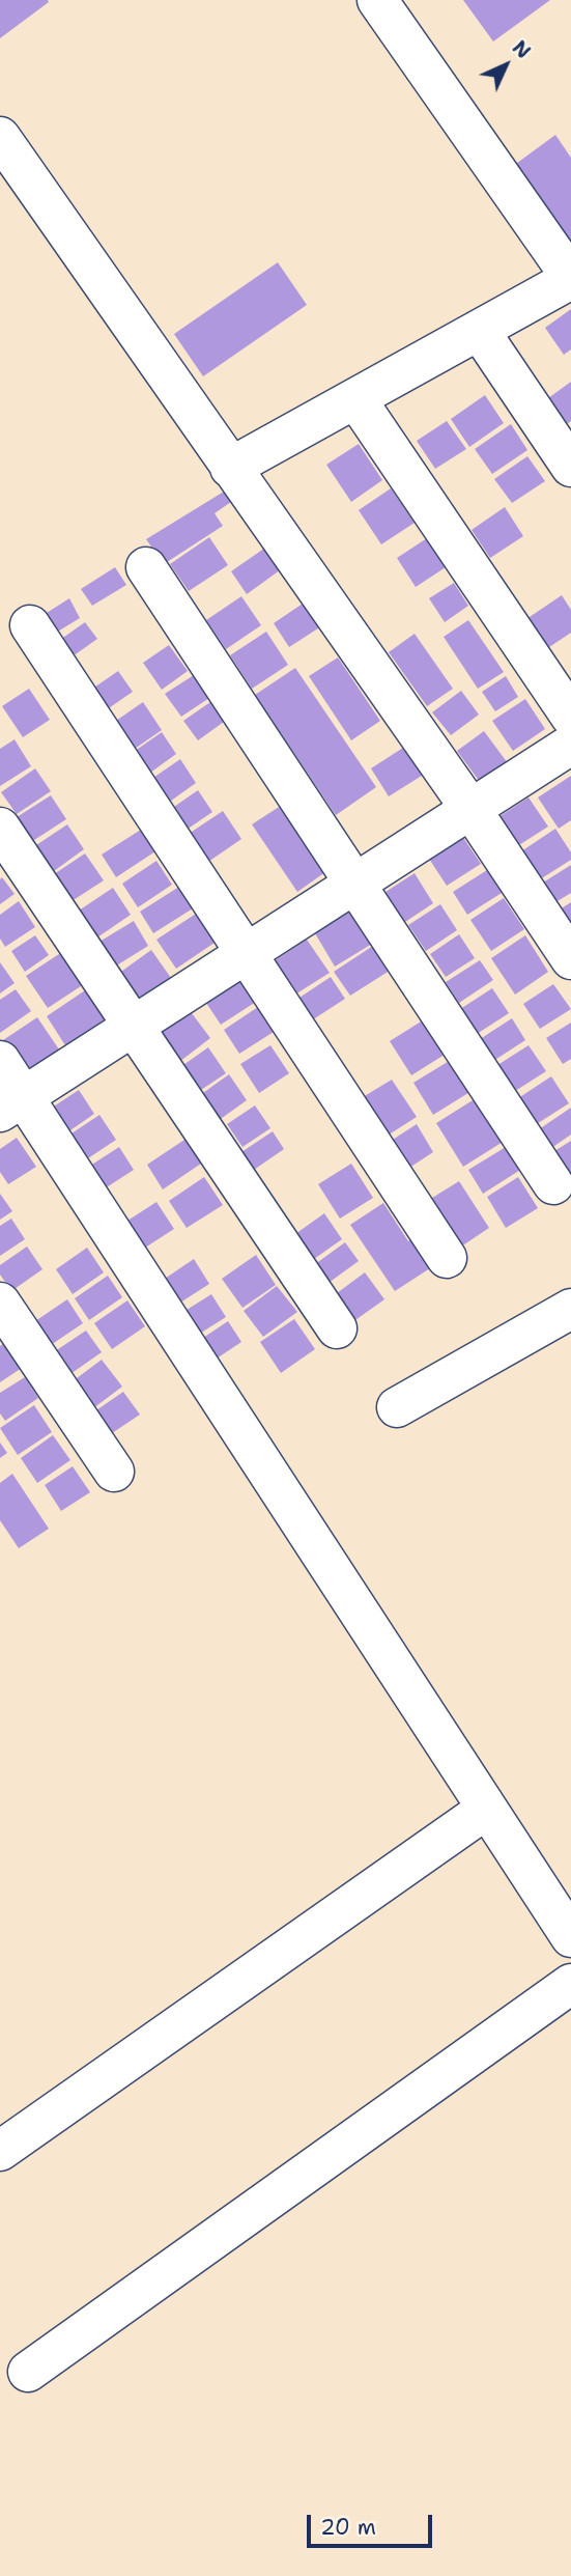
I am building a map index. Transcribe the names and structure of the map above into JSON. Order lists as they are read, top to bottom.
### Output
{
  "scale_bar": "20 m",
  "north": "top right"
}
